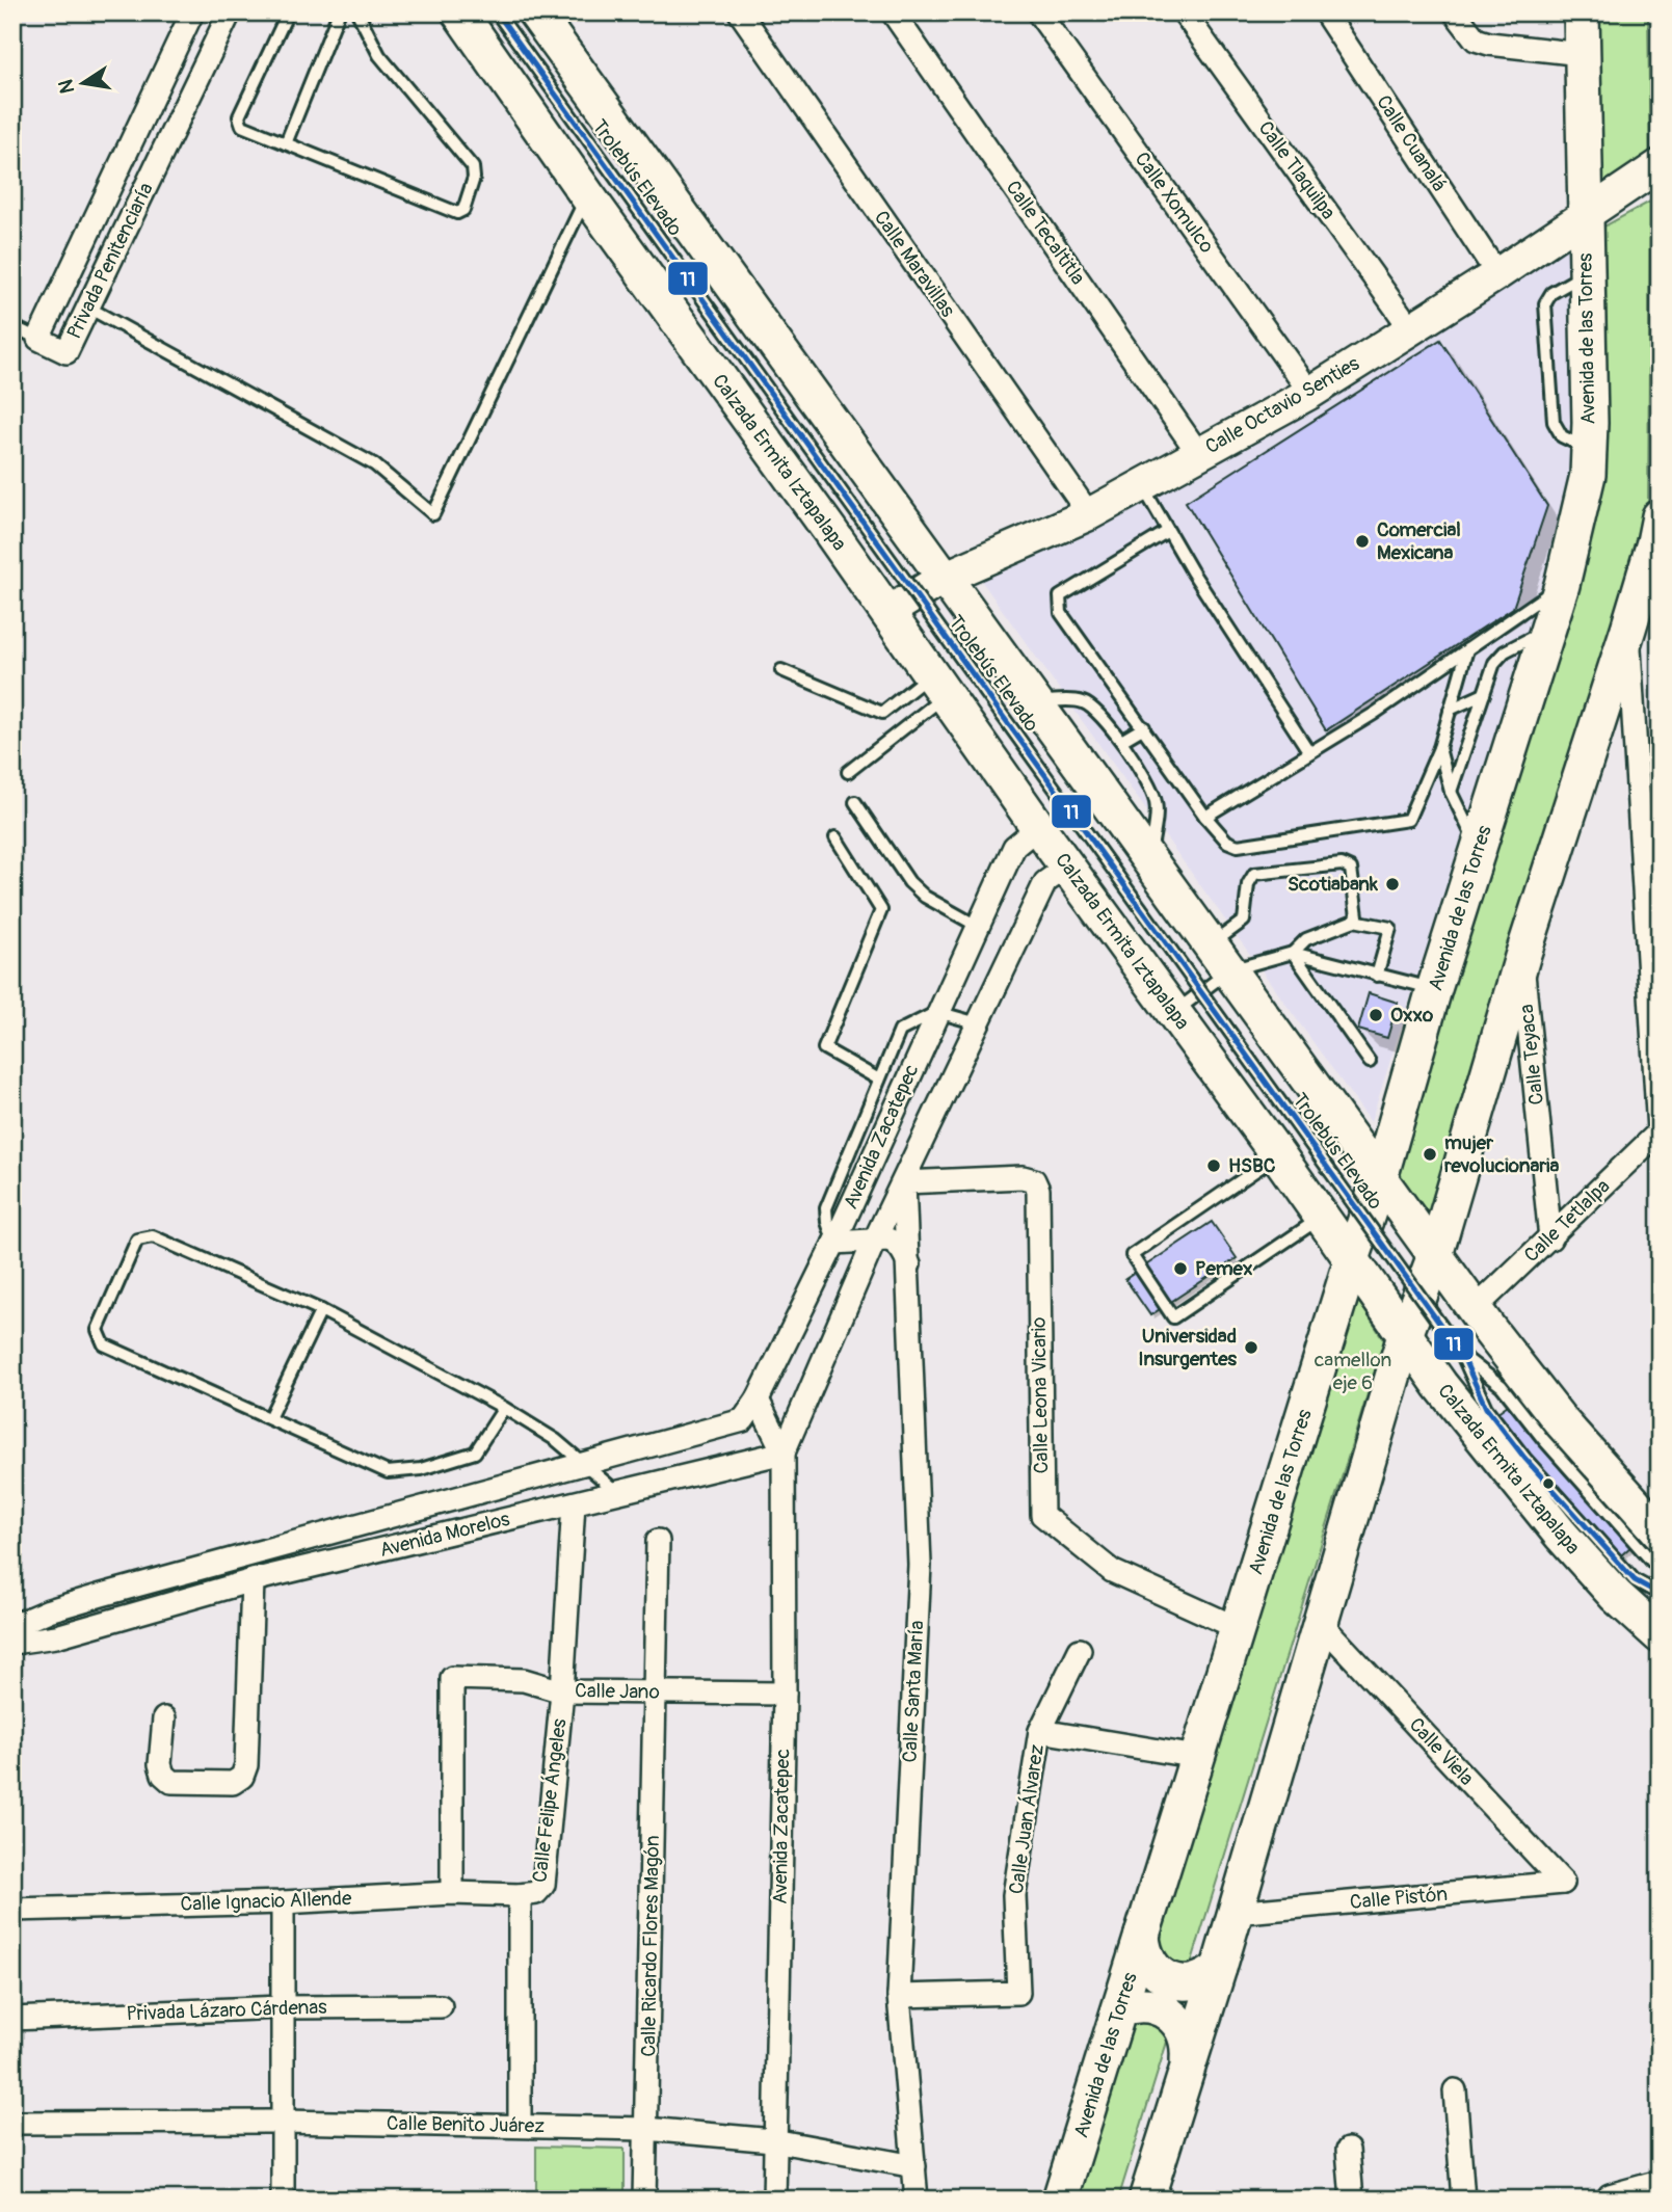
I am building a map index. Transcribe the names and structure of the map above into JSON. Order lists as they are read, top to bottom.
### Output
{
  "streets": {
    "main road": ["Avenida de las Torres", "Calzada Ermita Iztapalapa"],
    "street": [
      "Calle Cuanalá",
      "Calle Tlaquilpa",
      "Calle Xomulco",
      "Calle Tecaltitla",
      "Privada Penitenciaría",
      "Calle Maravillas",
      "Calle Octavio Senties",
      "Calle Teyaca",
      "Avenida Zacatepec",
      "Calle Tetlalpa",
      "Calle Leona Vicario",
      "Avenida Morelos",
      "Calle Jano",
      "Calle Santa María",
      "Calle Viela",
      "Calle Felipe Ángeles",
      "Calle Juan Álvarez",
      "Calle Pistón",
      "Calle Ignacio Allende",
      "Calle Ricardo Flores Magón",
      "Privada Lázaro Cárdenas",
      "Calle Benito Juárez"
    ],
    "lane": ["Trolebús Elevado"]
  },
  "crossings": [
    ["Calle Cuanalá", "Calle Octavio Senties"],
    ["Calle Tlaquilpa", "Calle Octavio Senties"],
    ["Calle Xomulco", "Calle Octavio Senties"],
    ["Calle Tecaltitla", "Calle Octavio Senties"],
    ["Calle Maravillas", "Calle Octavio Senties"],
    ["Avenida de las Torres", "Calle Octavio Senties"],
    ["Avenida de las Torres", "Calzada Ermita Iztapalapa"],
    ["Avenida de las Torres", "Calle Leona Vicario"],
    ["Avenida de las Torres", "Calle Juan Álvarez"],
    ["Calle Octavio Senties", "Calzada Ermita Iztapalapa"],
    ["Calzada Ermita Iztapalapa", "Avenida Zacatepec"],
    ["Calle Teyaca", "Calle Tetlalpa"],
    ["Avenida Zacatepec", "Calle Leona Vicario"],
    ["Avenida Zacatepec", "Avenida Morelos"],
    ["Avenida Zacatepec", "Calle Jano"],
    ["Avenida Zacatepec", "Calle Santa María"],
    ["Avenida Zacatepec", "Calle Benito Juárez"],
    ["Calle Leona Vicario", "Calle Santa María"],
    ["Avenida Morelos", "Calle Felipe Ángeles"],
    ["Calle Jano", "Calle Felipe Ángeles"],
    ["Calle Jano", "Calle Ignacio Allende"],
    ["Calle Jano", "Calle Ricardo Flores Magón"],
    ["Calle Santa María", "Calle Juan Álvarez"],
    ["Calle Santa María", "Calle Benito Juárez"],
    ["Calle Viela", "Calle Pistón"],
    ["Calle Felipe Ángeles", "Calle Ignacio Allende"],
    ["Calle Felipe Ángeles", "Calle Benito Juárez"],
    ["Calle Ricardo Flores Magón", "Calle Benito Juárez"]
  ],
  "parks": ["camellon eje 6"],
  "places": [
    "Comercial Mexicana",
    "Scotiabank",
    "Oxxo",
    "mujer revolucionaria",
    "HSBC",
    "Pemex",
    "Universidad Insurgentes"
  ],
  "lines": ["transit line 11"],
  "north": "left"
}
